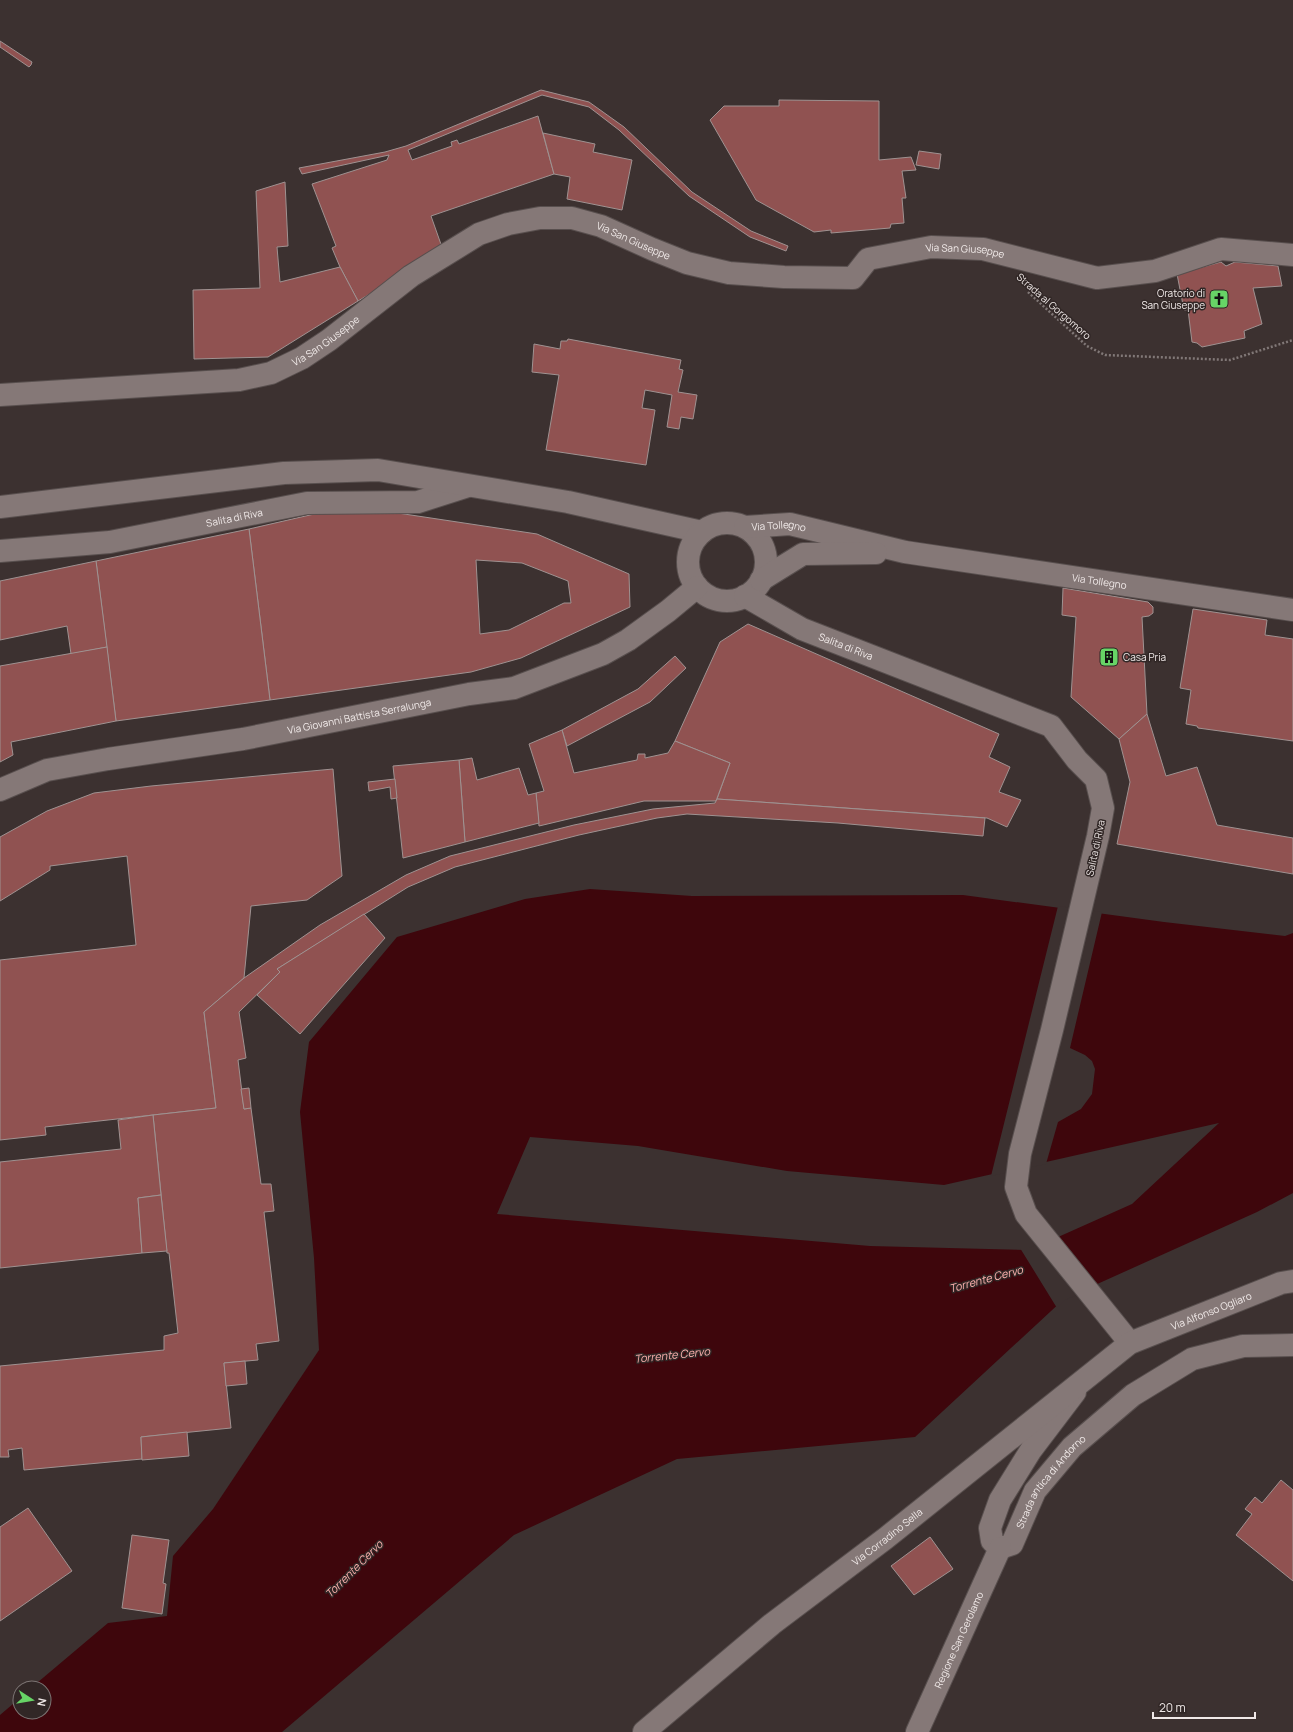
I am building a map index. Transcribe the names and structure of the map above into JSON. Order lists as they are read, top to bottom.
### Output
{
  "streets": {
    "street": [
      "Via San Giuseppe",
      "Salita di Riva",
      "Via Tollegno",
      "Via Giovanni Battista Serralunga",
      "Via Alfonso Ogliaro",
      "Strada antica di Andorno",
      "Via Corradino Sella",
      "Regione San Gerolamo"
    ],
    "path": ["Strada al Gorgomoro"]
  },
  "crossings": [
    ["Salita di Riva", "Via Tollegno"],
    ["Salita di Riva", "Via Giovanni Battista Serralunga"],
    ["Salita di Riva", "Via Alfonso Ogliaro"],
    ["Salita di Riva", "Via Corradino Sella"],
    ["Via Tollegno", "Via Giovanni Battista Serralunga"],
    ["Via Alfonso Ogliaro", "Via Corradino Sella"],
    ["Strada antica di Andorno", "Regione San Gerolamo"]
  ],
  "water": ["Torrente Cervo"],
  "places": {
    "church": ["Oratorio di San Giuseppe"],
    "building": ["Casa Pria"]
  },
  "scale_bar": "20 m",
  "north": "right"
}
